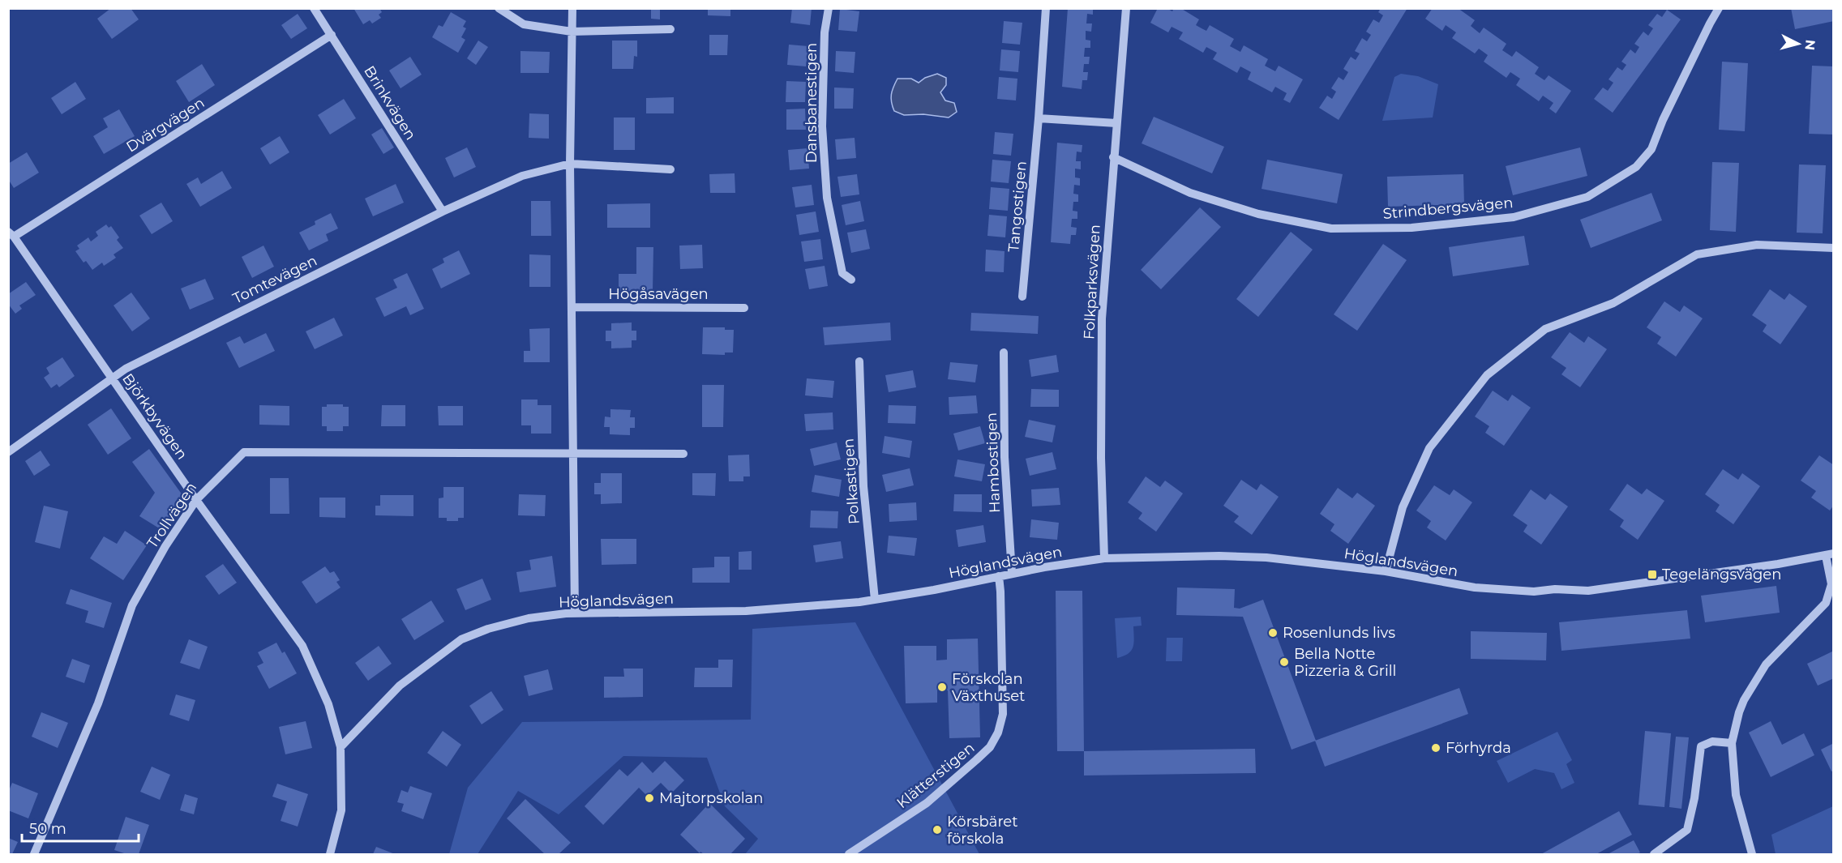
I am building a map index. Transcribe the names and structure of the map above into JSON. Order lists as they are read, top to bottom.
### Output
{
  "streets": {
    "street": [
      "Brinkvägen",
      "Dansbanestigen",
      "Dvärgvägen",
      "Tangostigen",
      "Strindbergsvägen",
      "Tomtevägen",
      "Folkparksvägen",
      "Högåsavägen",
      "Björkbyvägen",
      "Hambostigen",
      "Polkastigen",
      "Trollvägen",
      "Höglandsvägen",
      "Klätterstigen"
    ]
  },
  "crossings": [
    ["Brinkvägen", "Dvärgvägen"],
    ["Brinkvägen", "Tomtevägen"],
    ["Dvärgvägen", "Björkbyvägen"],
    ["Strindbergsvägen", "Folkparksvägen"],
    ["Tomtevägen", "Björkbyvägen"],
    ["Folkparksvägen", "Höglandsvägen"],
    ["Björkbyvägen", "Trollvägen"],
    ["Björkbyvägen", "Höglandsvägen"],
    ["Hambostigen", "Höglandsvägen"],
    ["Polkastigen", "Höglandsvägen"],
    ["Höglandsvägen", "Klätterstigen"]
  ],
  "places": {
    "transit": ["Tegelängsvägen"],
    "other": [
      "Rosenlunds livs",
      "Bella Notte Pizzeria & Grill",
      "Förskolan Växthuset",
      "Förhyrda",
      "Majtorpskolan",
      "Körsbäret förskola"
    ]
  },
  "scale_bar": "50 m",
  "north": "right"
}
